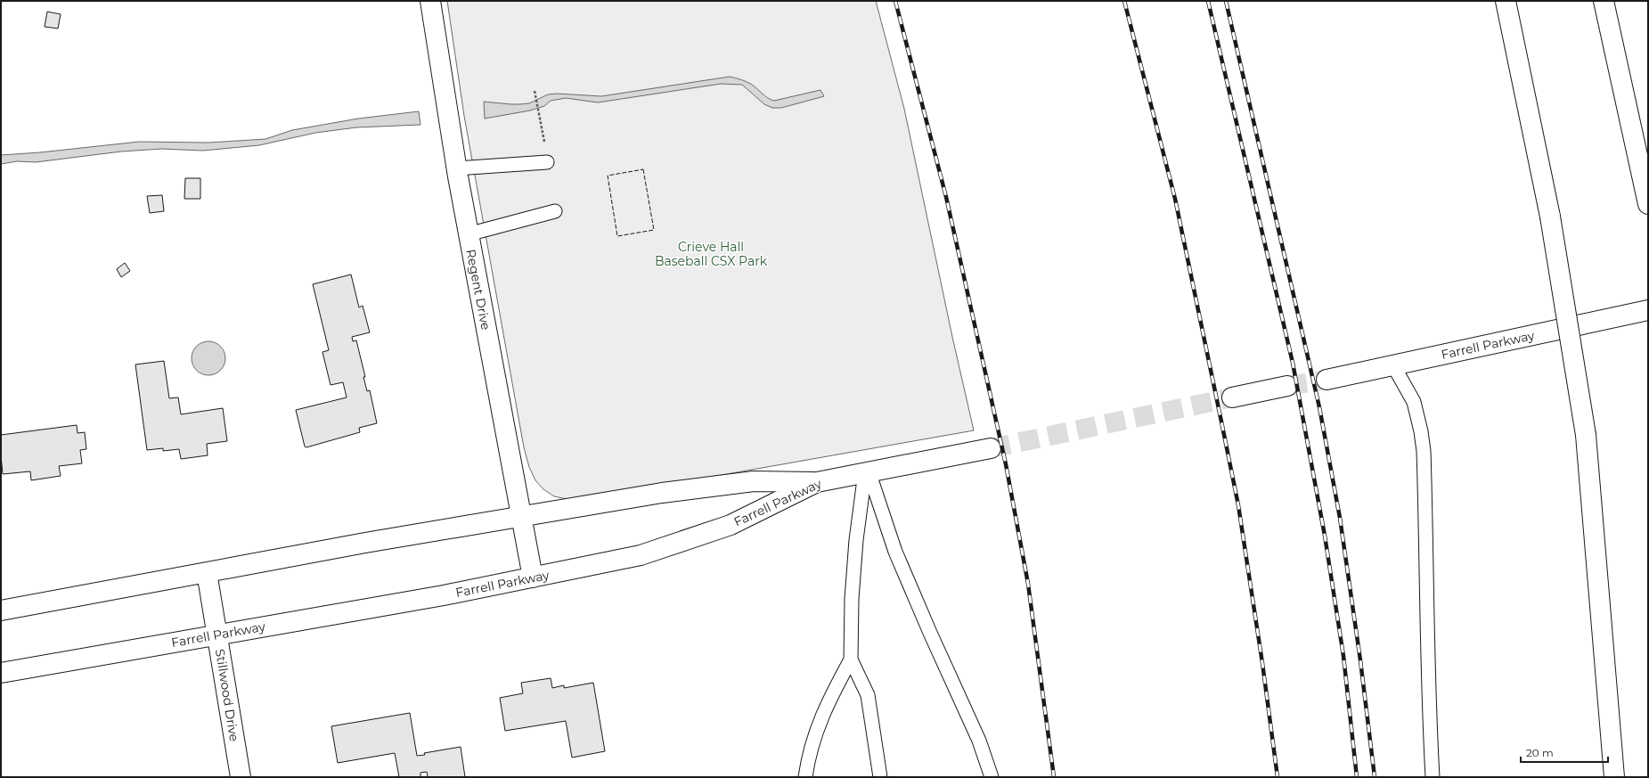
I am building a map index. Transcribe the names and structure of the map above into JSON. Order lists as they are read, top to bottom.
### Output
{
  "streets": {
    "main road": ["Regent Drive", "Farrell Parkway", "Stillwood Drive"]
  },
  "crossings": [
    ["Regent Drive", "Farrell Parkway"],
    ["Farrell Parkway", "Stillwood Drive"]
  ],
  "parks": ["Crieve Hall Baseball CSX Park"],
  "scale_bar": "20 m"
}
